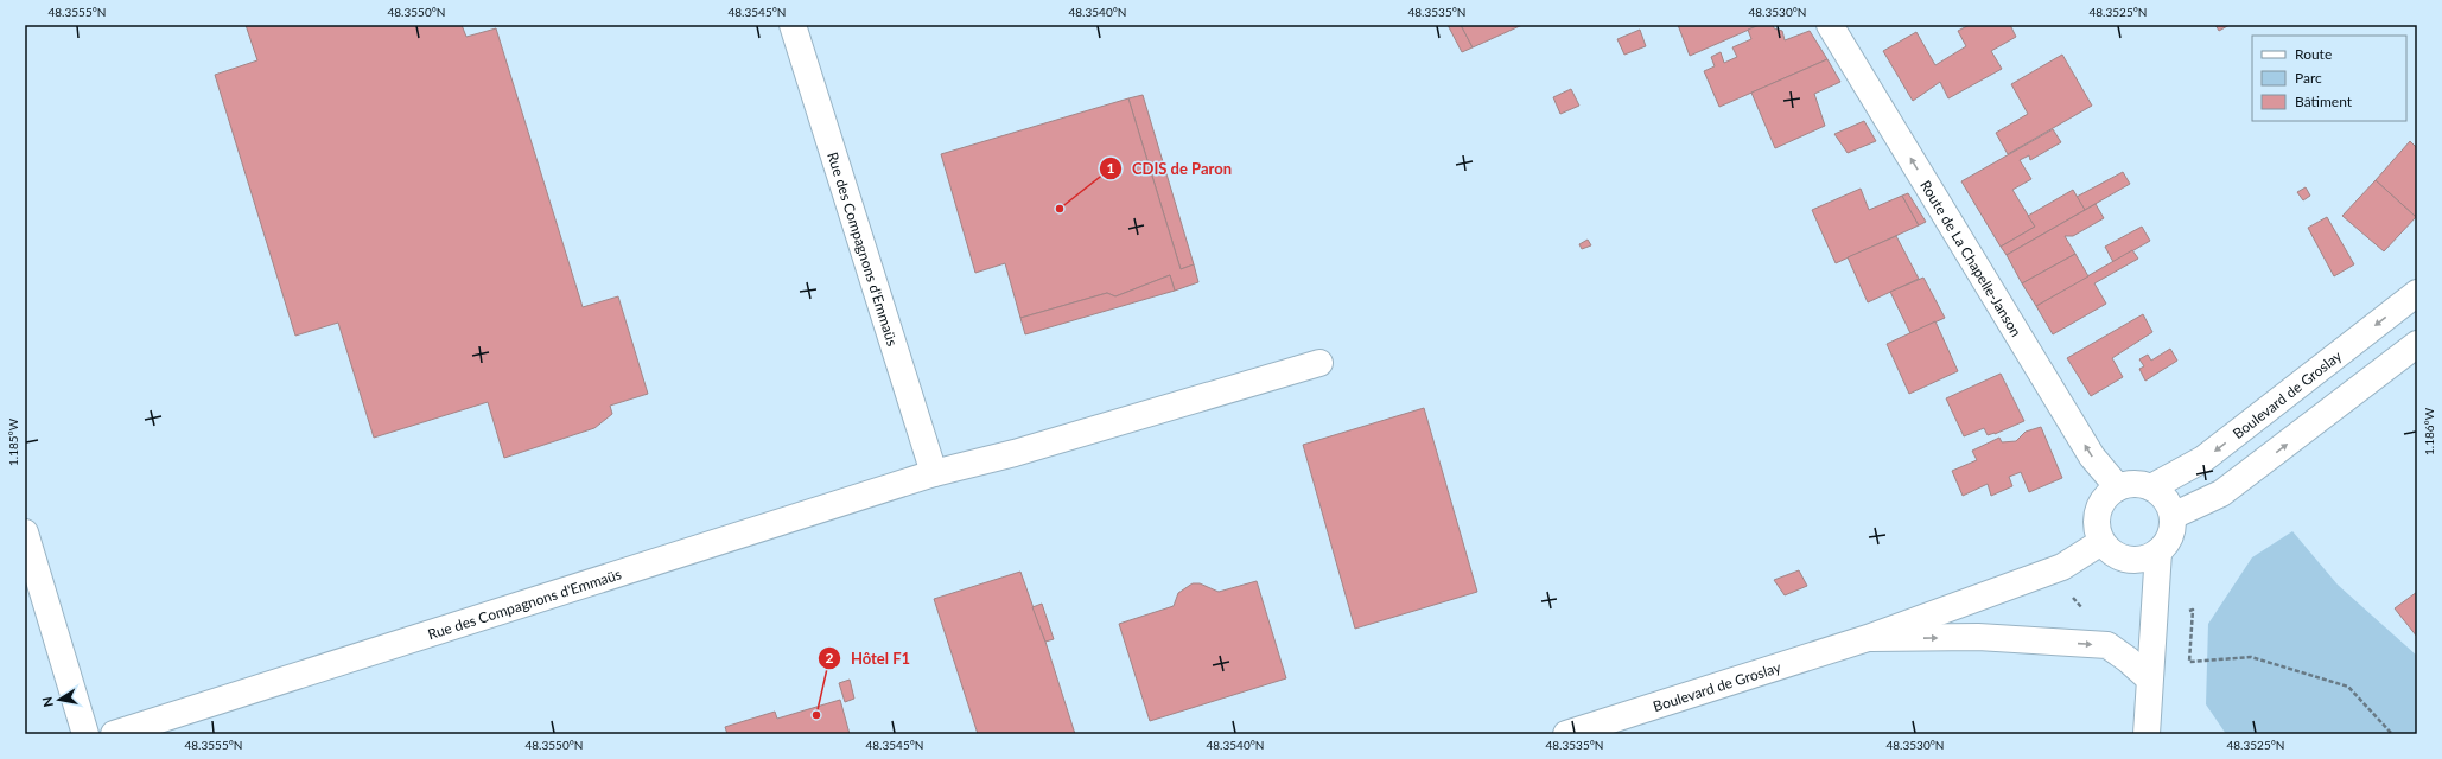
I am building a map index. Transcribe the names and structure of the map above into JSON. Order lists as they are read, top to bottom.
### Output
{
  "streets": {
    "street": ["Rue des Compagnons d'Emmaüs", "Route de La Chapelle-Janson", "Boulevard de Groslay"]
  },
  "crossings": [
    ["Route de La Chapelle-Janson", "Boulevard de Groslay"]
  ],
  "one_way": ["Route de La Chapelle-Janson"],
  "places": ["CDIS de Paron", "Hôtel F1"],
  "legend": ["Route", "Parc", "Bâtiment"],
  "north": "left",
  "coordinates": [
    "48.3555°N",
    "48.3550°N",
    "48.3545°N",
    "48.3540°N",
    "48.3535°N",
    "48.3530°N",
    "48.3525°N",
    "1.186°W",
    "1.185°W"
  ]
}
